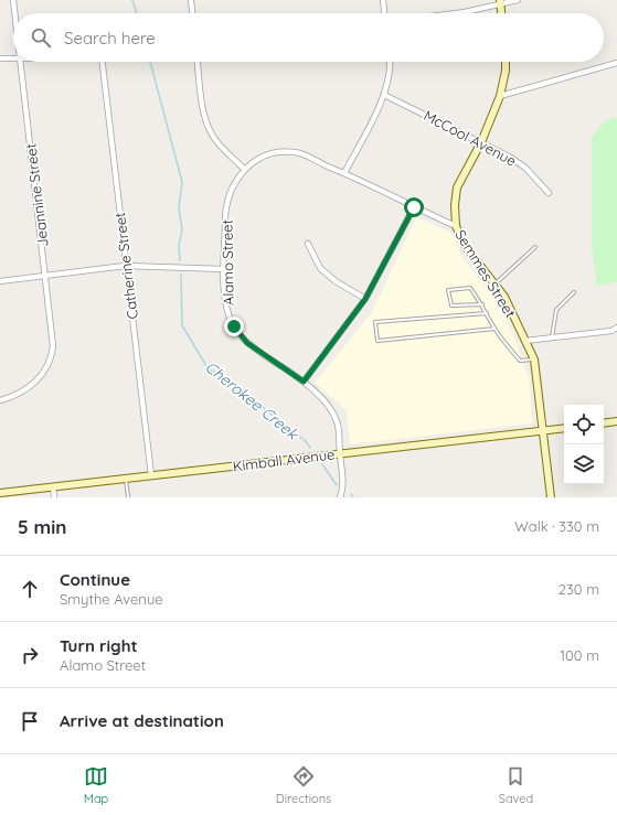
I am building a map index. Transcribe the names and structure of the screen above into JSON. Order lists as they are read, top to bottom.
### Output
{
  "streets": {
    "main road": ["Semmes Street", "Kimball Avenue"],
    "street": [
      "McCool Avenue",
      "Jeannine Street",
      "Alamo Street",
      "Catherine Street"
    ]
  },
  "crossings": [
    ["McCool Avenue", "Semmes Street"],
    ["Alamo Street", "Kimball Avenue"],
    ["Catherine Street", "Kimball Avenue"],
    ["Semmes Street", "Kimball Avenue"]
  ],
  "water": ["Cherokee Creek"],
  "page": {
    "search": "Search here",
    "heading": ["5 min", "Walk · 330 m"],
    "list": [
      ["Continue", "Smythe Avenue", "230 m"],
      ["Turn right", "Alamo Street", "100 m"],
      "Arrive at destination"
    ],
    "nav": ["Map", "Directions", "Saved"]
  }
}
